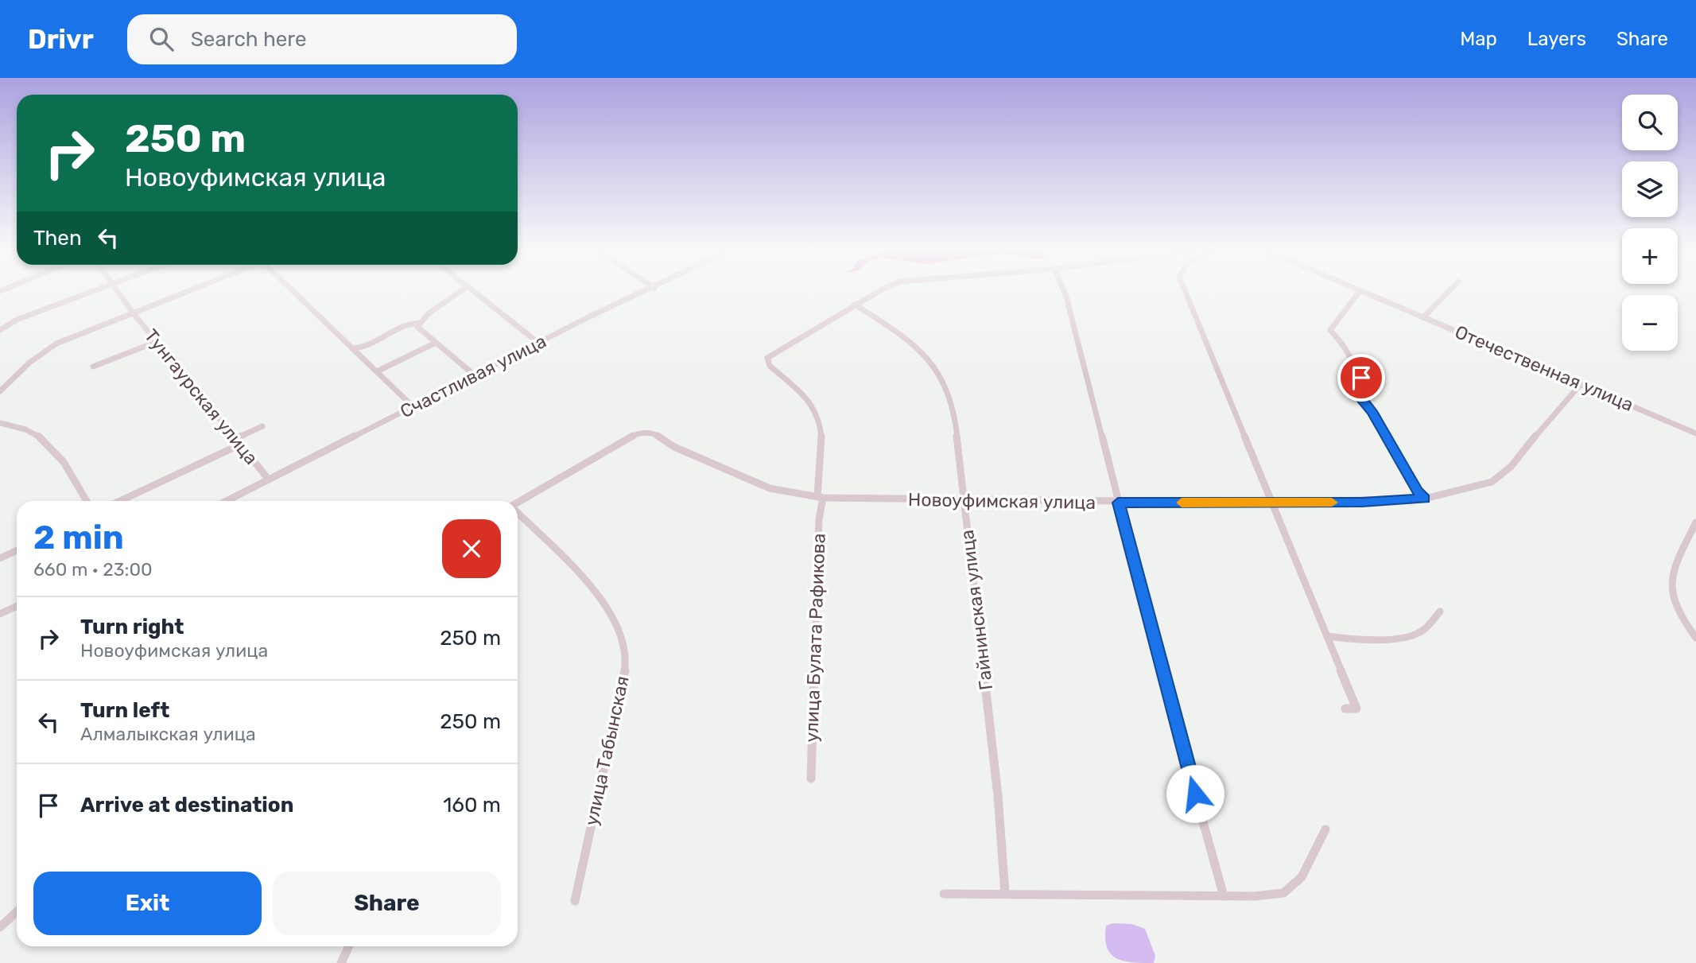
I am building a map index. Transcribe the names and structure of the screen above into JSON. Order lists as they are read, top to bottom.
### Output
{
  "streets": {
    "street": [
      "Отечественная улица",
      "Счастливая улица",
      "Тунгаурская улица",
      "Новоуфимская улица",
      "Гайнинская улица",
      "улица Булата Рафикова",
      "улица Табынская"
    ]
  },
  "crossings": [
    ["Отечественная улица", "Новоуфимская улица"],
    ["Счастливая улица", "Тунгаурская улица"],
    ["Новоуфимская улица", "Гайнинская улица"],
    ["Новоуфимская улица", "улица Булата Рафикова"],
    ["Гайнинская улица", "улица Булата Рафикова"]
  ],
  "page": {
    "header": "Drivr",
    "search": "Search here",
    "nav": ["Map", "Layers", "Share"],
    "map_buttons": ["+", "−"],
    "turn": ["250 m", "Новоуфимская улица"],
    "then": "Then",
    "heading": ["2 min", "660 m · 23:00"],
    "list": [
      {
        "name": "Turn right",
        "note": "Новоуфимская улица",
        "value": "250 m"
      },
      {
        "name": "Turn left",
        "note": "Алмалыкская улица",
        "value": "250 m"
      },
      {
        "name": "Arrive at destination",
        "value": "160 m"
      }
    ],
    "buttons": ["Exit", "Share"]
  }
}
